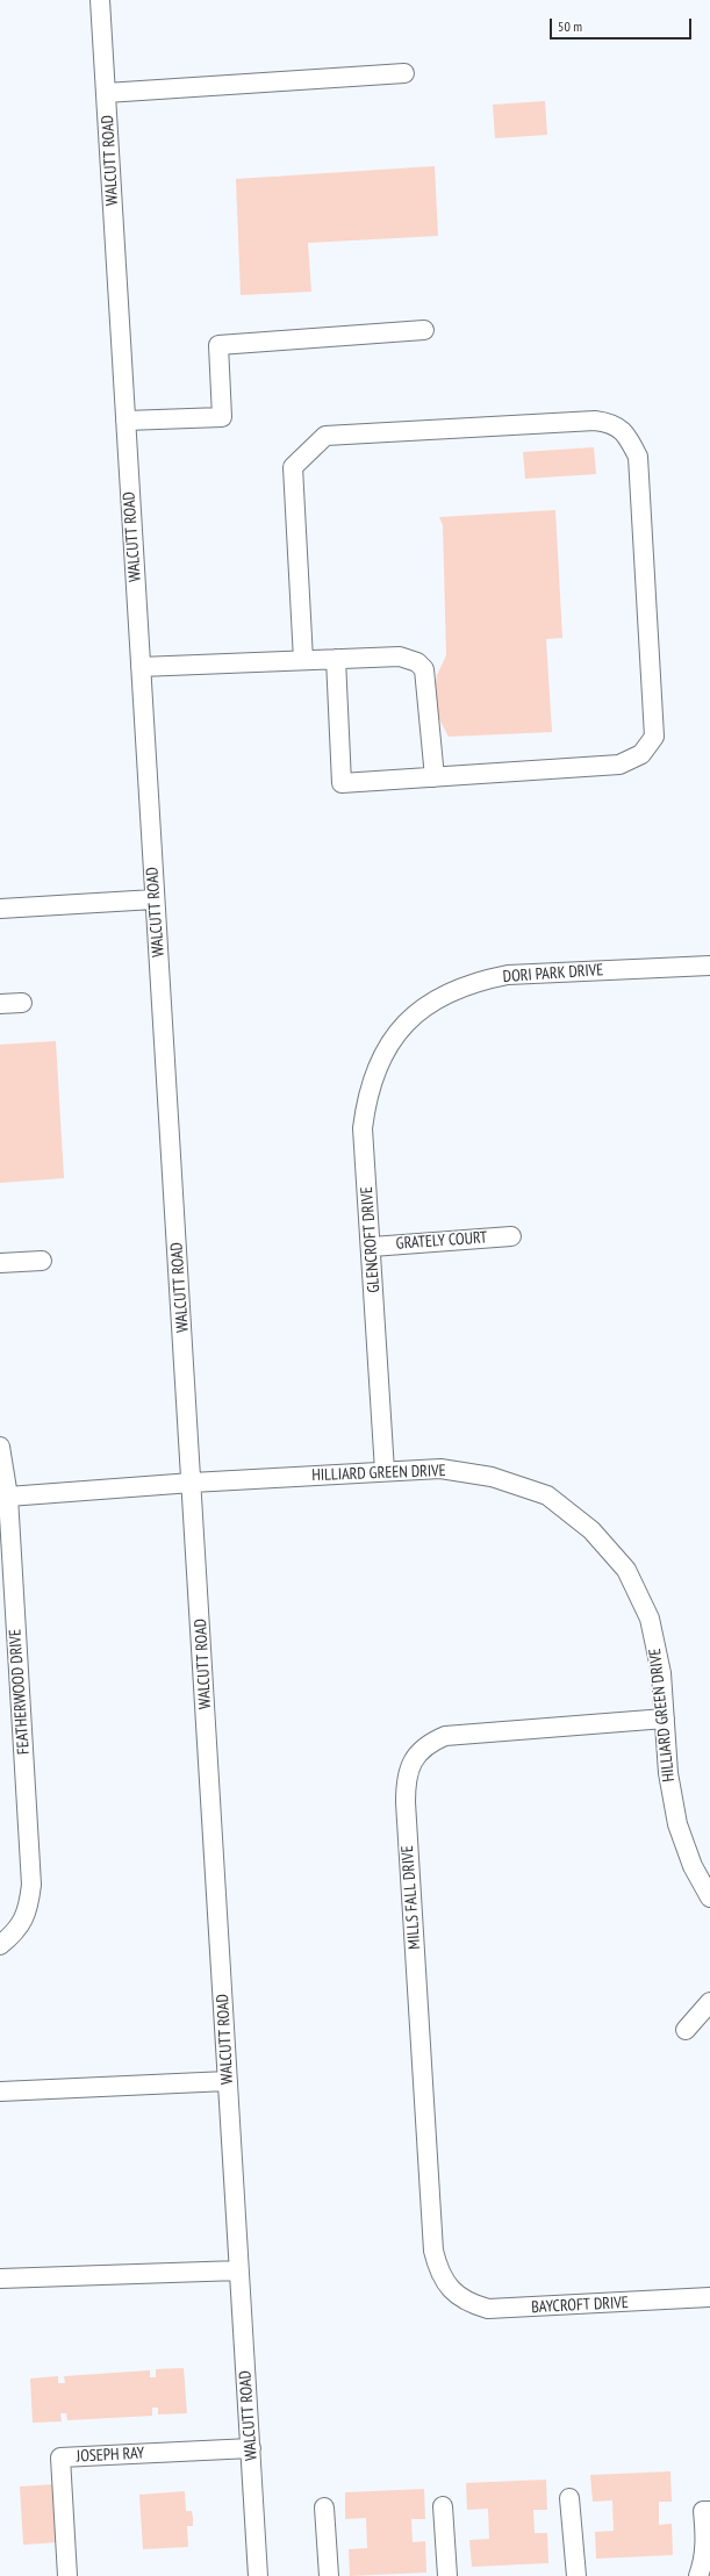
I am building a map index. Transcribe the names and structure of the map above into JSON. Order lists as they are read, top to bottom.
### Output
{
  "streets": {
    "street": [
      "WALCUTT ROAD",
      "DORI PARK DRIVE",
      "GLENCROFT DRIVE",
      "GRATELY COURT",
      "HILLIARD GREEN DRIVE",
      "FEATHERWOOD DRIVE",
      "MILLS FALL DRIVE",
      "BAYCROFT DRIVE",
      "JOSEPH RAY"
    ]
  },
  "crossings": [
    ["WALCUTT ROAD", "HILLIARD GREEN DRIVE"],
    ["WALCUTT ROAD", "JOSEPH RAY"],
    ["DORI PARK DRIVE", "GLENCROFT DRIVE"],
    ["GLENCROFT DRIVE", "GRATELY COURT"],
    ["GLENCROFT DRIVE", "HILLIARD GREEN DRIVE"],
    ["HILLIARD GREEN DRIVE", "FEATHERWOOD DRIVE"],
    ["HILLIARD GREEN DRIVE", "MILLS FALL DRIVE"],
    ["MILLS FALL DRIVE", "BAYCROFT DRIVE"]
  ],
  "scale_bar": "50 m"
}
